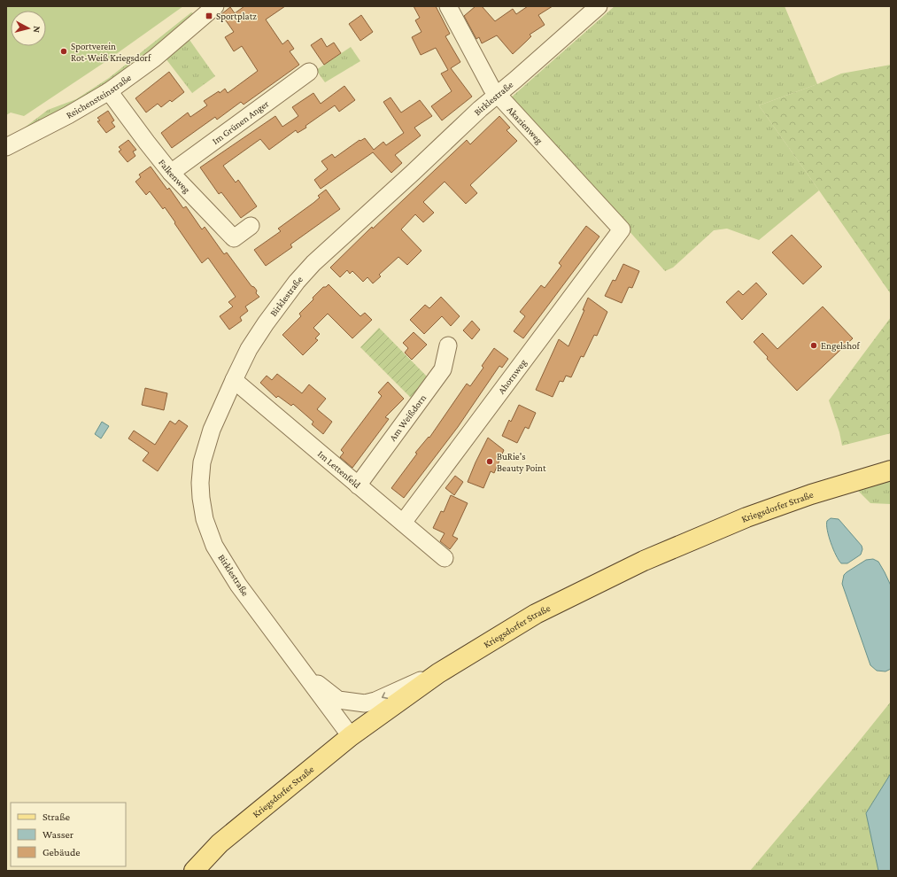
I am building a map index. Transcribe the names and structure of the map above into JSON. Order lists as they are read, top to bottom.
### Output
{
  "streets": {
    "main road": ["Kriegsdorfer Straße"],
    "street": [
      "Reichensteinstraße",
      "Birklestraße",
      "Im Grünen Anger",
      "Akazienweg",
      "Falkenweg",
      "Ahornweg",
      "Am Weißdorn",
      "Im Lettenfeld"
    ]
  },
  "crossings": [
    ["Reichensteinstraße", "Falkenweg"],
    ["Birklestraße", "Akazienweg"],
    ["Birklestraße", "Im Lettenfeld"],
    ["Birklestraße", "Kriegsdorfer Straße"],
    ["Im Grünen Anger", "Falkenweg"],
    ["Akazienweg", "Ahornweg"],
    ["Ahornweg", "Im Lettenfeld"],
    ["Am Weißdorn", "Im Lettenfeld"]
  ],
  "places": {
    "transit": ["Sportplatz"],
    "other": ["Sportverein Rot-Weiß Kriegsdorf", "Engelshof", "BuRie's Beauty Point"]
  },
  "legend": ["Straße", "Wasser", "Gebäude"],
  "north": "right"
}
